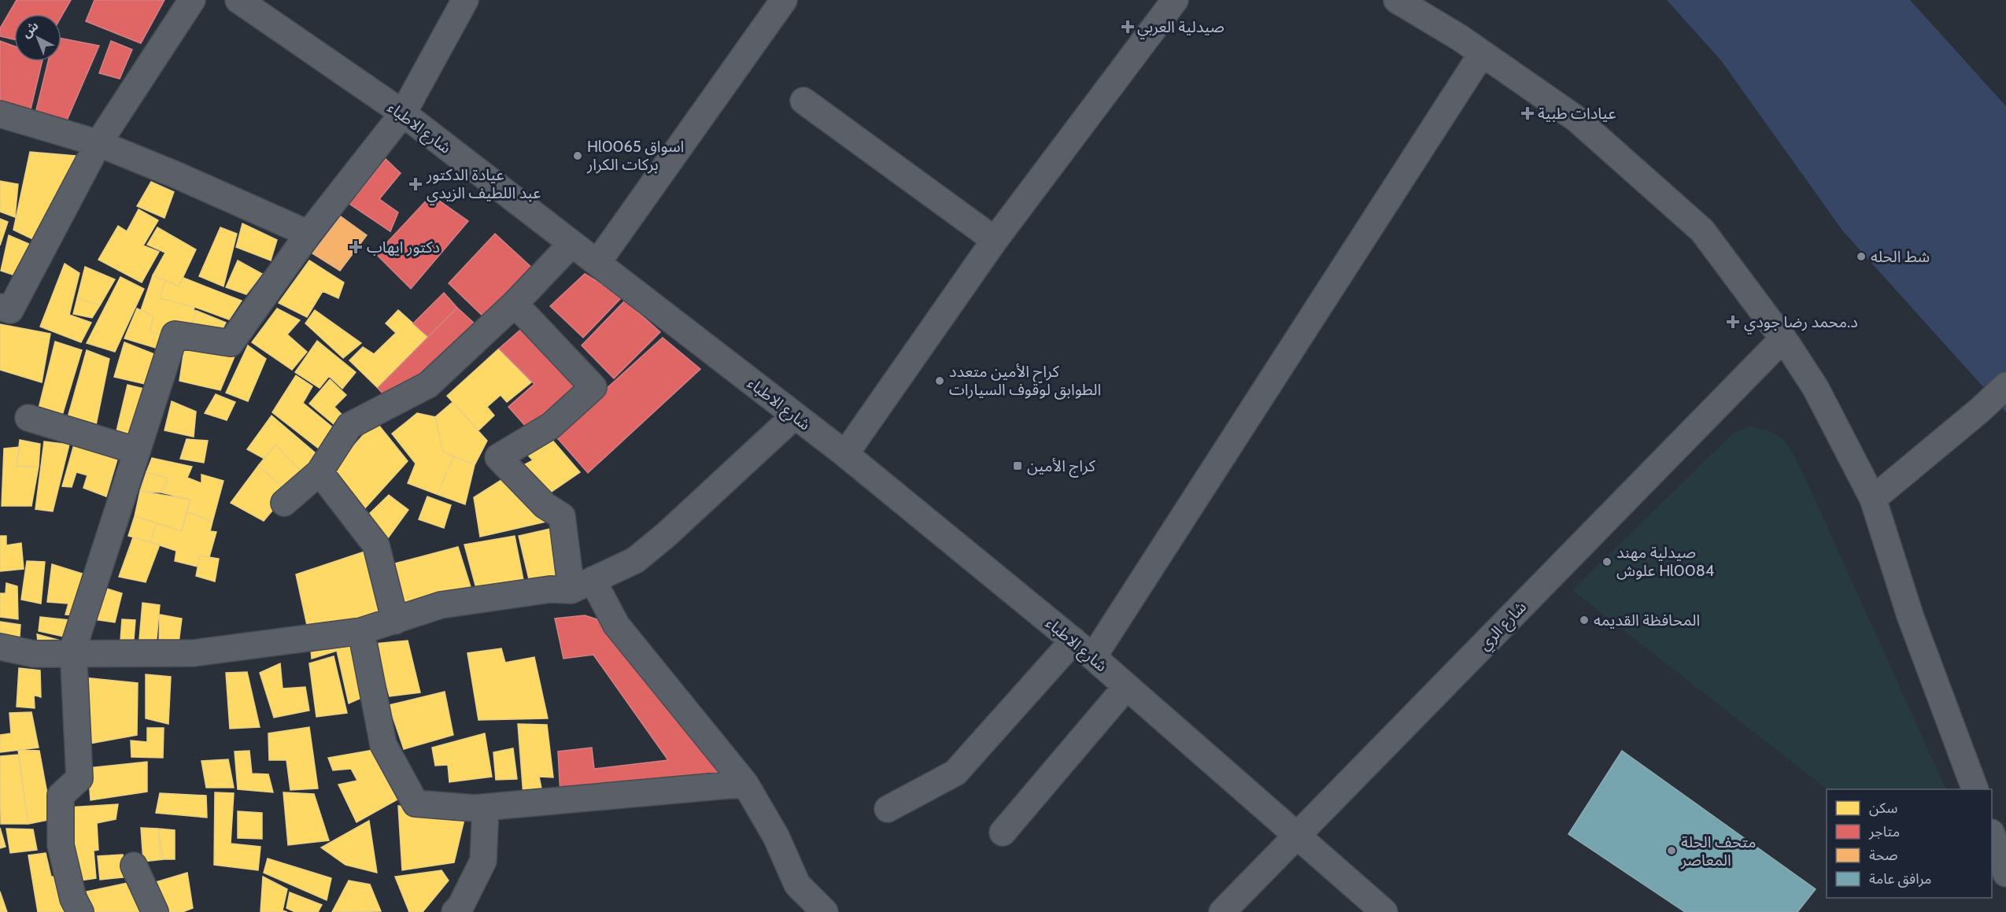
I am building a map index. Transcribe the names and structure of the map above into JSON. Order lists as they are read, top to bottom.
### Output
{
  "streets": {
    "street": ["شارع الاطباء", "شارع الري"]
  },
  "crossings": [
    ["شارع الاطباء", "شارع الري"]
  ],
  "places": {
    "health": [
      "صيدلية العربي",
      "عيادات طبية",
      "عيادة الدكتور عبد اللطيف الزيدي",
      "دكتور ايهاب",
      "د.محمد رضا جودي"
    ],
    "other": [
      "Hl0065 اسواق بركات الكرار",
      "شط الحله",
      "كراح الأمين متعدد الطوابق لوقوف السيارات",
      "صيدلية مهند علوش Hl0084",
      "المحافظة القديمه",
      "متحف الحلة المعاصر"
    ],
    "transit": ["كراج الأمين"]
  },
  "legend": [
    "سكن",
    "متاجر",
    "صحة",
    "مرافق عامة"
  ],
  "north": "top left"
}
